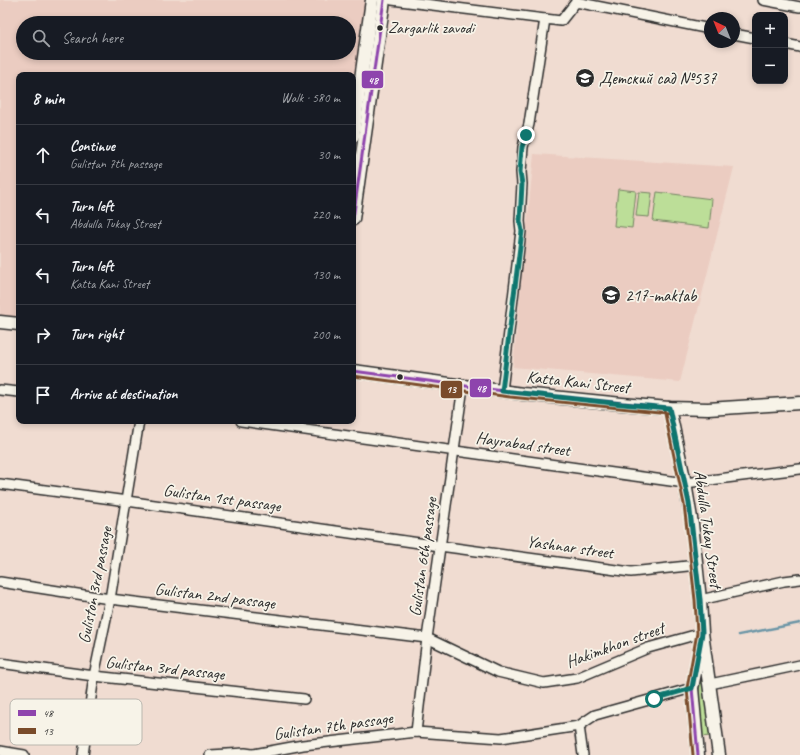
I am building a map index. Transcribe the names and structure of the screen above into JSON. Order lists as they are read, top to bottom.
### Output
{
  "streets": {
    "main road": ["Katta Kani Street", "Abdulla Tukay Street"],
    "street": [
      "Hayrabad street",
      "Gulistan 1st passage",
      "Yashnar street",
      "Gulistan 6th passage",
      "Guliston 3rd passage",
      "Gulistan 2nd passage",
      "Hakimkhon street",
      "Gulistan 3rd passage",
      "Gulistan 7th passage"
    ]
  },
  "crossings": [
    ["Katta Kani Street", "Abdulla Tukay Street"],
    ["Katta Kani Street", "Gulistan 6th passage"],
    ["Hayrabad street", "Abdulla Tukay Street"],
    ["Hayrabad street", "Gulistan 6th passage"],
    ["Gulistan 1st passage", "Yashnar street"],
    ["Gulistan 1st passage", "Gulistan 6th passage"],
    ["Gulistan 1st passage", "Guliston 3rd passage"],
    ["Abdulla Tukay Street", "Yashnar street"],
    ["Abdulla Tukay Street", "Hakimkhon street"],
    ["Yashnar street", "Gulistan 6th passage"],
    ["Gulistan 6th passage", "Gulistan 2nd passage"],
    ["Gulistan 6th passage", "Hakimkhon street"],
    ["Gulistan 6th passage", "Gulistan 7th passage"],
    ["Guliston 3rd passage", "Gulistan 2nd passage"],
    ["Guliston 3rd passage", "Gulistan 3rd passage"],
    ["Gulistan 2nd passage", "Hakimkhon street"]
  ],
  "places": {
    "other": ["Zargarlik zavodi"],
    "school or university": ["Детский сад №537", "217-maktab"]
  },
  "lines": ["transit line 48", "transit line 13"],
  "legend": ["48", "13"],
  "north": "top left",
  "page": {
    "map_buttons": ["+", "−"],
    "search": "Search here",
    "heading": ["8 min", "Walk · 580 m"],
    "list": [
      ["Continue", "Gulistan 7th passage", "30 m"],
      ["Turn left", "Abdulla Tukay Street", "220 m"],
      ["Turn left", "Katta Kani Street", "130 m"],
      ["Turn right", "200 m"],
      "Arrive at destination"
    ]
  }
}
